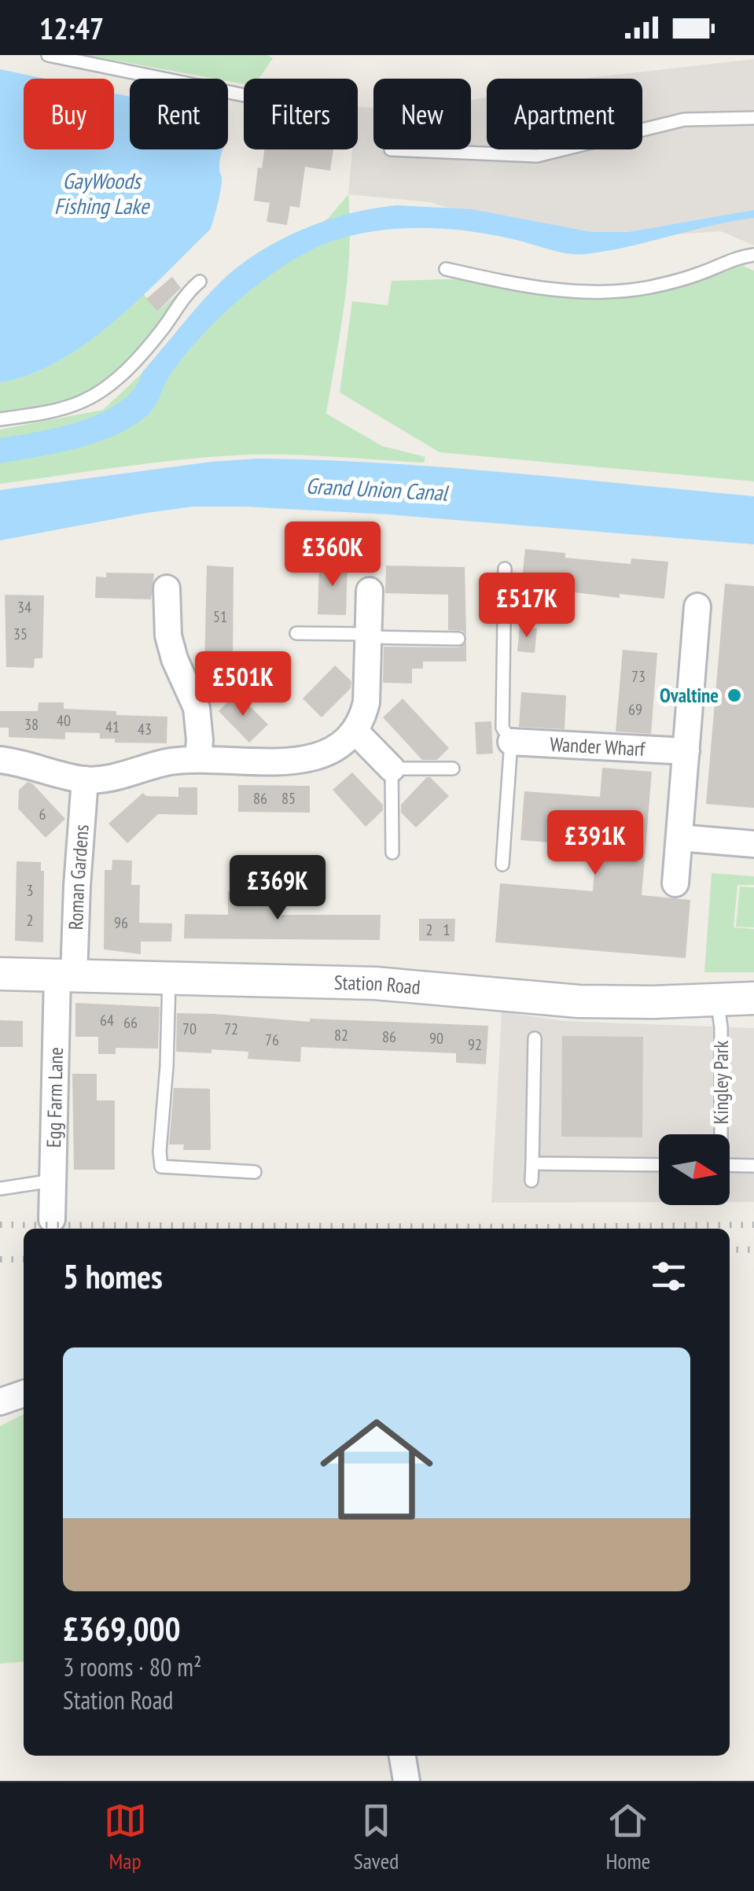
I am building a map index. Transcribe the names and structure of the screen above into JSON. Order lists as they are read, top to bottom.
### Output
{
  "streets": {
    "street": [
      "Wander Wharf",
      "Roman Gardens",
      "Station Road",
      "Egg Farm Lane"
    ],
    "lane": ["Kingley Park"]
  },
  "crossings": [
    ["Roman Gardens", "Station Road"],
    ["Roman Gardens", "Egg Farm Lane"],
    ["Station Road", "Kingley Park"],
    ["Station Road", "Egg Farm Lane"]
  ],
  "water": ["GayWoods Fishing Lake", "Grand Union Canal"],
  "places": ["Ovaltine"],
  "house_numbers": [
    "34",
    "51",
    "35",
    "73",
    "69",
    "40",
    "38",
    "41",
    "43",
    "86",
    "85",
    "6",
    "3",
    "2",
    "96",
    "2",
    "1",
    "64",
    "66",
    "70",
    "72",
    "82",
    "86",
    "90",
    "76",
    "92"
  ],
  "north": "right",
  "page": {
    "status": "12:47",
    "chip": [
      "Buy",
      "Rent",
      "Filters",
      "New",
      "Apartment"
    ],
    "price": [
      "£360K",
      "£517K",
      "£501K",
      "£391K",
      "£369K"
    ],
    "heading": "5 homes",
    "list": [
      {
        "name": "£369,000",
        "note": "3 rooms · 80 m² · Station Road"
      }
    ],
    "tabs": ["Map", "Saved", "Home"]
  }
}
